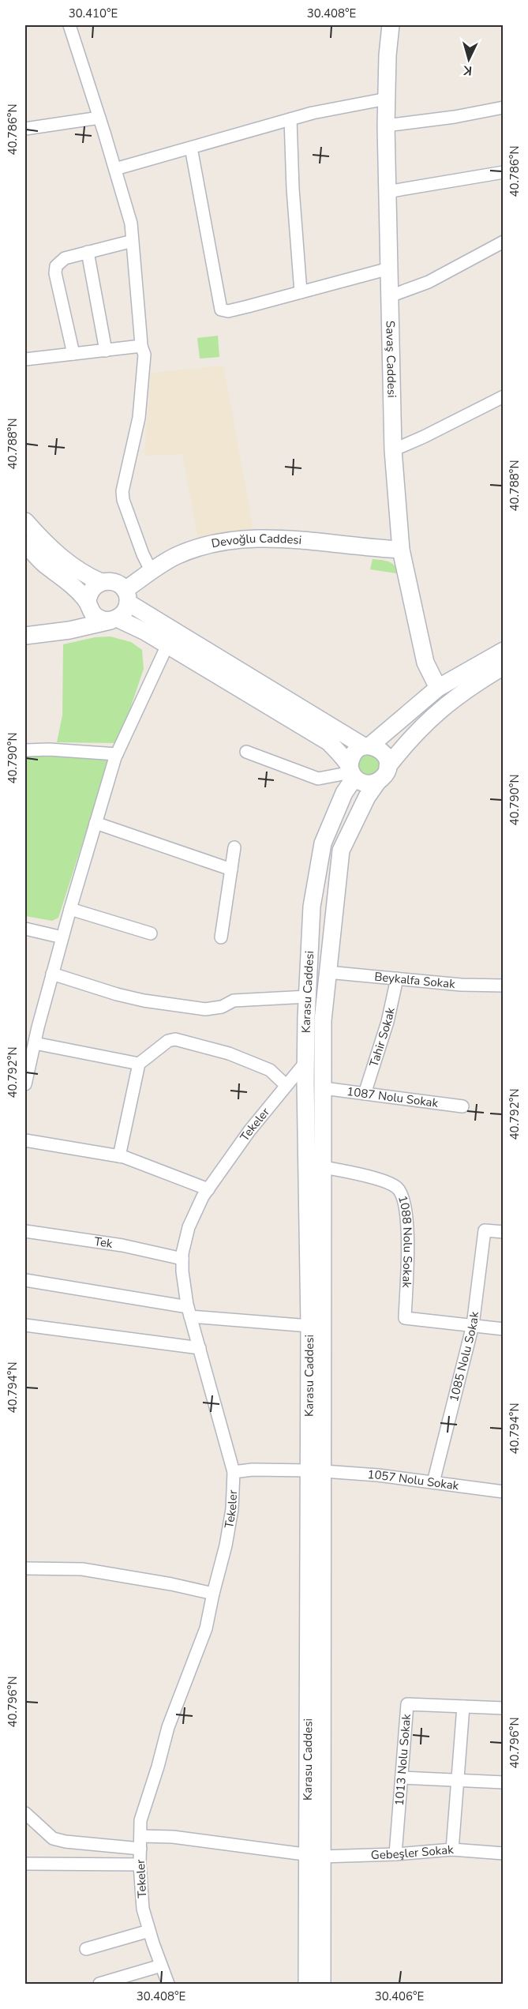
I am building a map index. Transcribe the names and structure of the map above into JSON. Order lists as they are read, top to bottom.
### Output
{
  "streets": {
    "main road": ["Savaş Caddesi", "Devoğlu Caddesi", "Karasu Caddesi"],
    "street": [
      "Beykalfa Sokak",
      "Tahir Sokak",
      "1087 Nolu Sokak",
      "Tekeler",
      "1088 Nolu Sokak",
      "Tek",
      "1085 Nolu Sokak",
      "1057 Nolu Sokak",
      "1013 Nolu Sokak",
      "Gebeşler Sokak"
    ]
  },
  "crossings": [
    ["Savaş Caddesi", "Devoğlu Caddesi"],
    ["Beykalfa Sokak", "Karasu Caddesi"],
    ["Beykalfa Sokak", "Tahir Sokak"],
    ["Karasu Caddesi", "1087 Nolu Sokak"],
    ["Karasu Caddesi", "Tekeler"],
    ["Karasu Caddesi", "1088 Nolu Sokak"],
    ["Karasu Caddesi", "1057 Nolu Sokak"],
    ["Karasu Caddesi", "Gebeşler Sokak"],
    ["Tahir Sokak", "1087 Nolu Sokak"],
    ["Tekeler", "Tek"],
    ["Tekeler", "1057 Nolu Sokak"],
    ["Tekeler", "Gebeşler Sokak"],
    ["1088 Nolu Sokak", "1085 Nolu Sokak"],
    ["1085 Nolu Sokak", "1057 Nolu Sokak"],
    ["1013 Nolu Sokak", "Gebeşler Sokak"]
  ],
  "north": "bottom",
  "coordinates": [
    "30.410°E",
    "30.408°E",
    "40.786°N",
    "40.788°N",
    "40.790°N",
    "40.792°N",
    "40.794°N",
    "40.796°N",
    "30.406°E"
  ]
}
